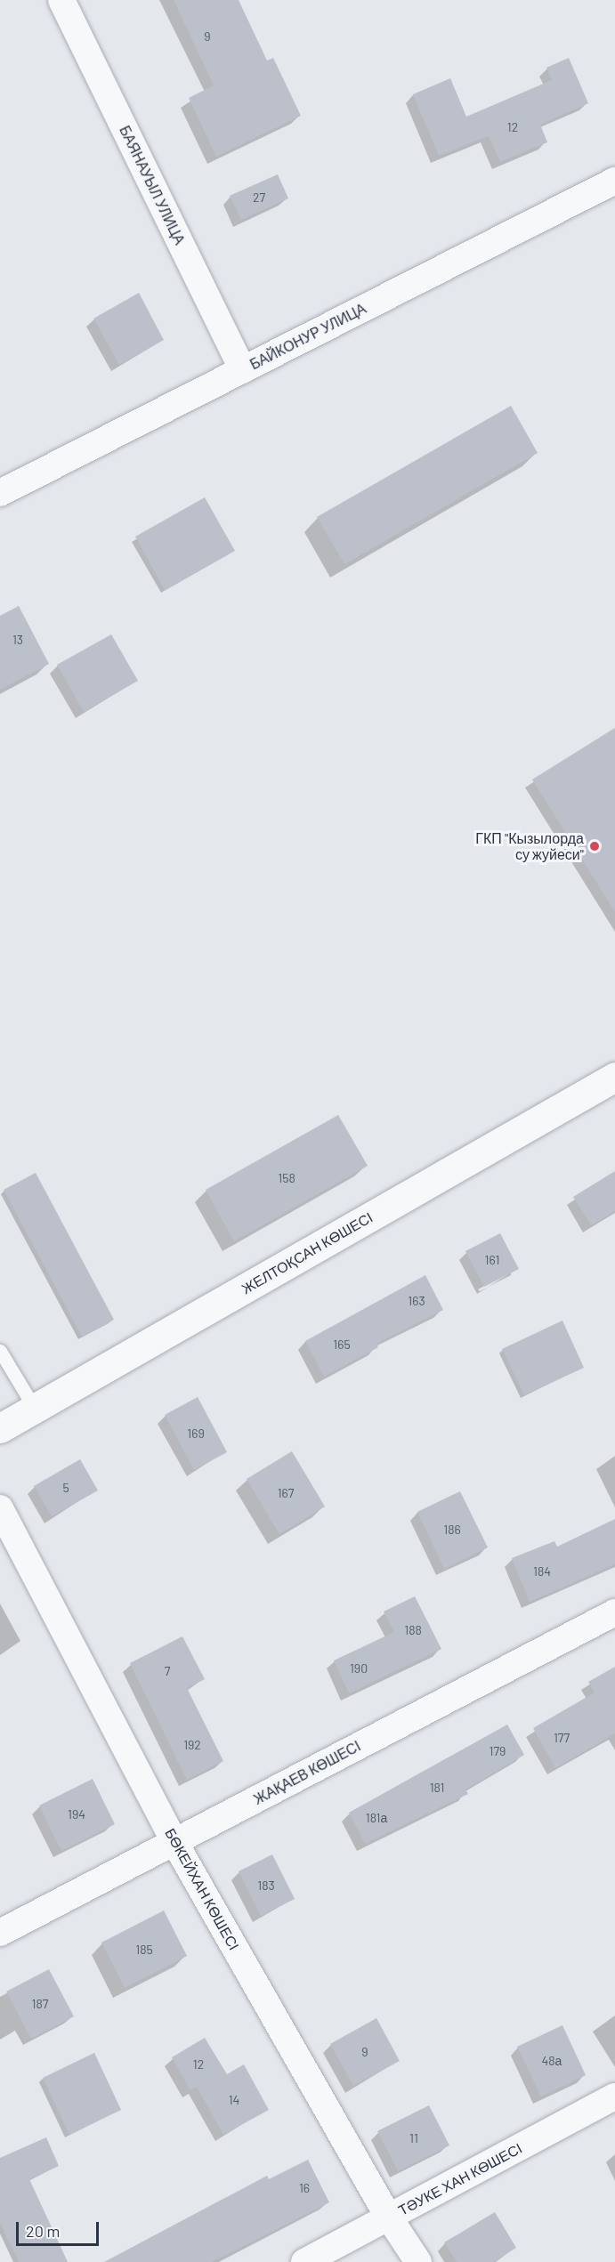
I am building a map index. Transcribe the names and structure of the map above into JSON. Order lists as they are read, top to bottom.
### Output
{
  "streets": {
    "street": [
      "БАЯНАУЫЛ УЛИЦА",
      "БАЙКОНУР УЛИЦА",
      "ЖЕЛТОҚСАН КӨШЕСІ",
      "ЖАҚАЕВ КӨШЕСІ",
      "БӨКЕЙХАН КӨШЕСІ",
      "ТӘУКЕ ХАН КӨШЕСІ"
    ]
  },
  "crossings": [
    ["БАЯНАУЫЛ УЛИЦА", "БАЙКОНУР УЛИЦА"],
    ["ЖАҚАЕВ КӨШЕСІ", "БӨКЕЙХАН КӨШЕСІ"],
    ["БӨКЕЙХАН КӨШЕСІ", "ТӘУКЕ ХАН КӨШЕСІ"]
  ],
  "places": ["ГКП \"Кызылорда су жуйеси\""],
  "house_numbers": [
    "9",
    "12",
    "27",
    "13",
    "158",
    "161",
    "163",
    "165",
    "169",
    "5",
    "167",
    "186",
    "184",
    "188",
    "190",
    "7",
    "177",
    "192",
    "179",
    "181",
    "194",
    "181а",
    "183",
    "185",
    "187",
    "9",
    "48а",
    "12",
    "14",
    "11",
    "16"
  ],
  "scale_bar": "20 m"
}
